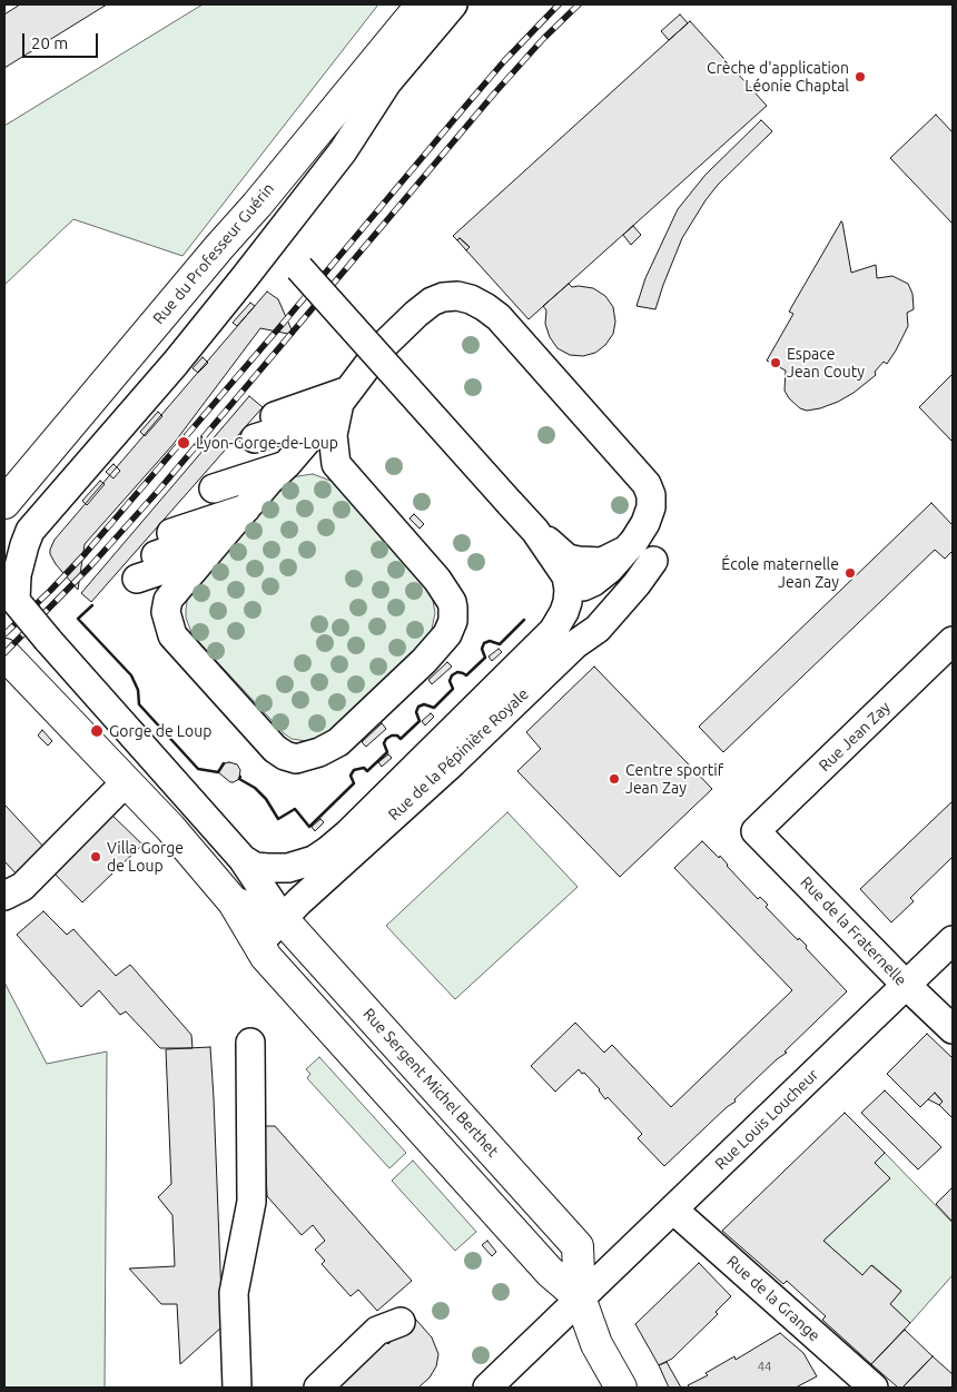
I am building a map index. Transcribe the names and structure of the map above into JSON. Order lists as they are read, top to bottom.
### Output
{
  "streets": {
    "main road": ["Rue du Professeur Guérin", "Rue Sergent Michel Berthet"],
    "street": [
      "Rue Jean Zay",
      "Rue de la Pépinière Royale",
      "Rue de la Fraternelle",
      "Rue Louis Loucheur",
      "Rue de la Grange"
    ]
  },
  "crossings": [
    ["Rue Jean Zay", "Rue de la Fraternelle"],
    ["Rue de la Pépinière Royale", "Rue Sergent Michel Berthet"],
    ["Rue de la Fraternelle", "Rue Louis Loucheur"],
    ["Rue Sergent Michel Berthet", "Rue Louis Loucheur"],
    ["Rue Louis Loucheur", "Rue de la Grange"]
  ],
  "places": [
    "Crèche d'application Léonie Chaptal",
    "Espace Jean Couty",
    "Lyon-Gorge-de-Loup",
    "École maternelle Jean Zay",
    "Gorge de Loup",
    "Centre sportif Jean Zay",
    "Villa Gorge de Loup"
  ],
  "house_numbers": ["44"],
  "scale_bar": "20 m"
}
